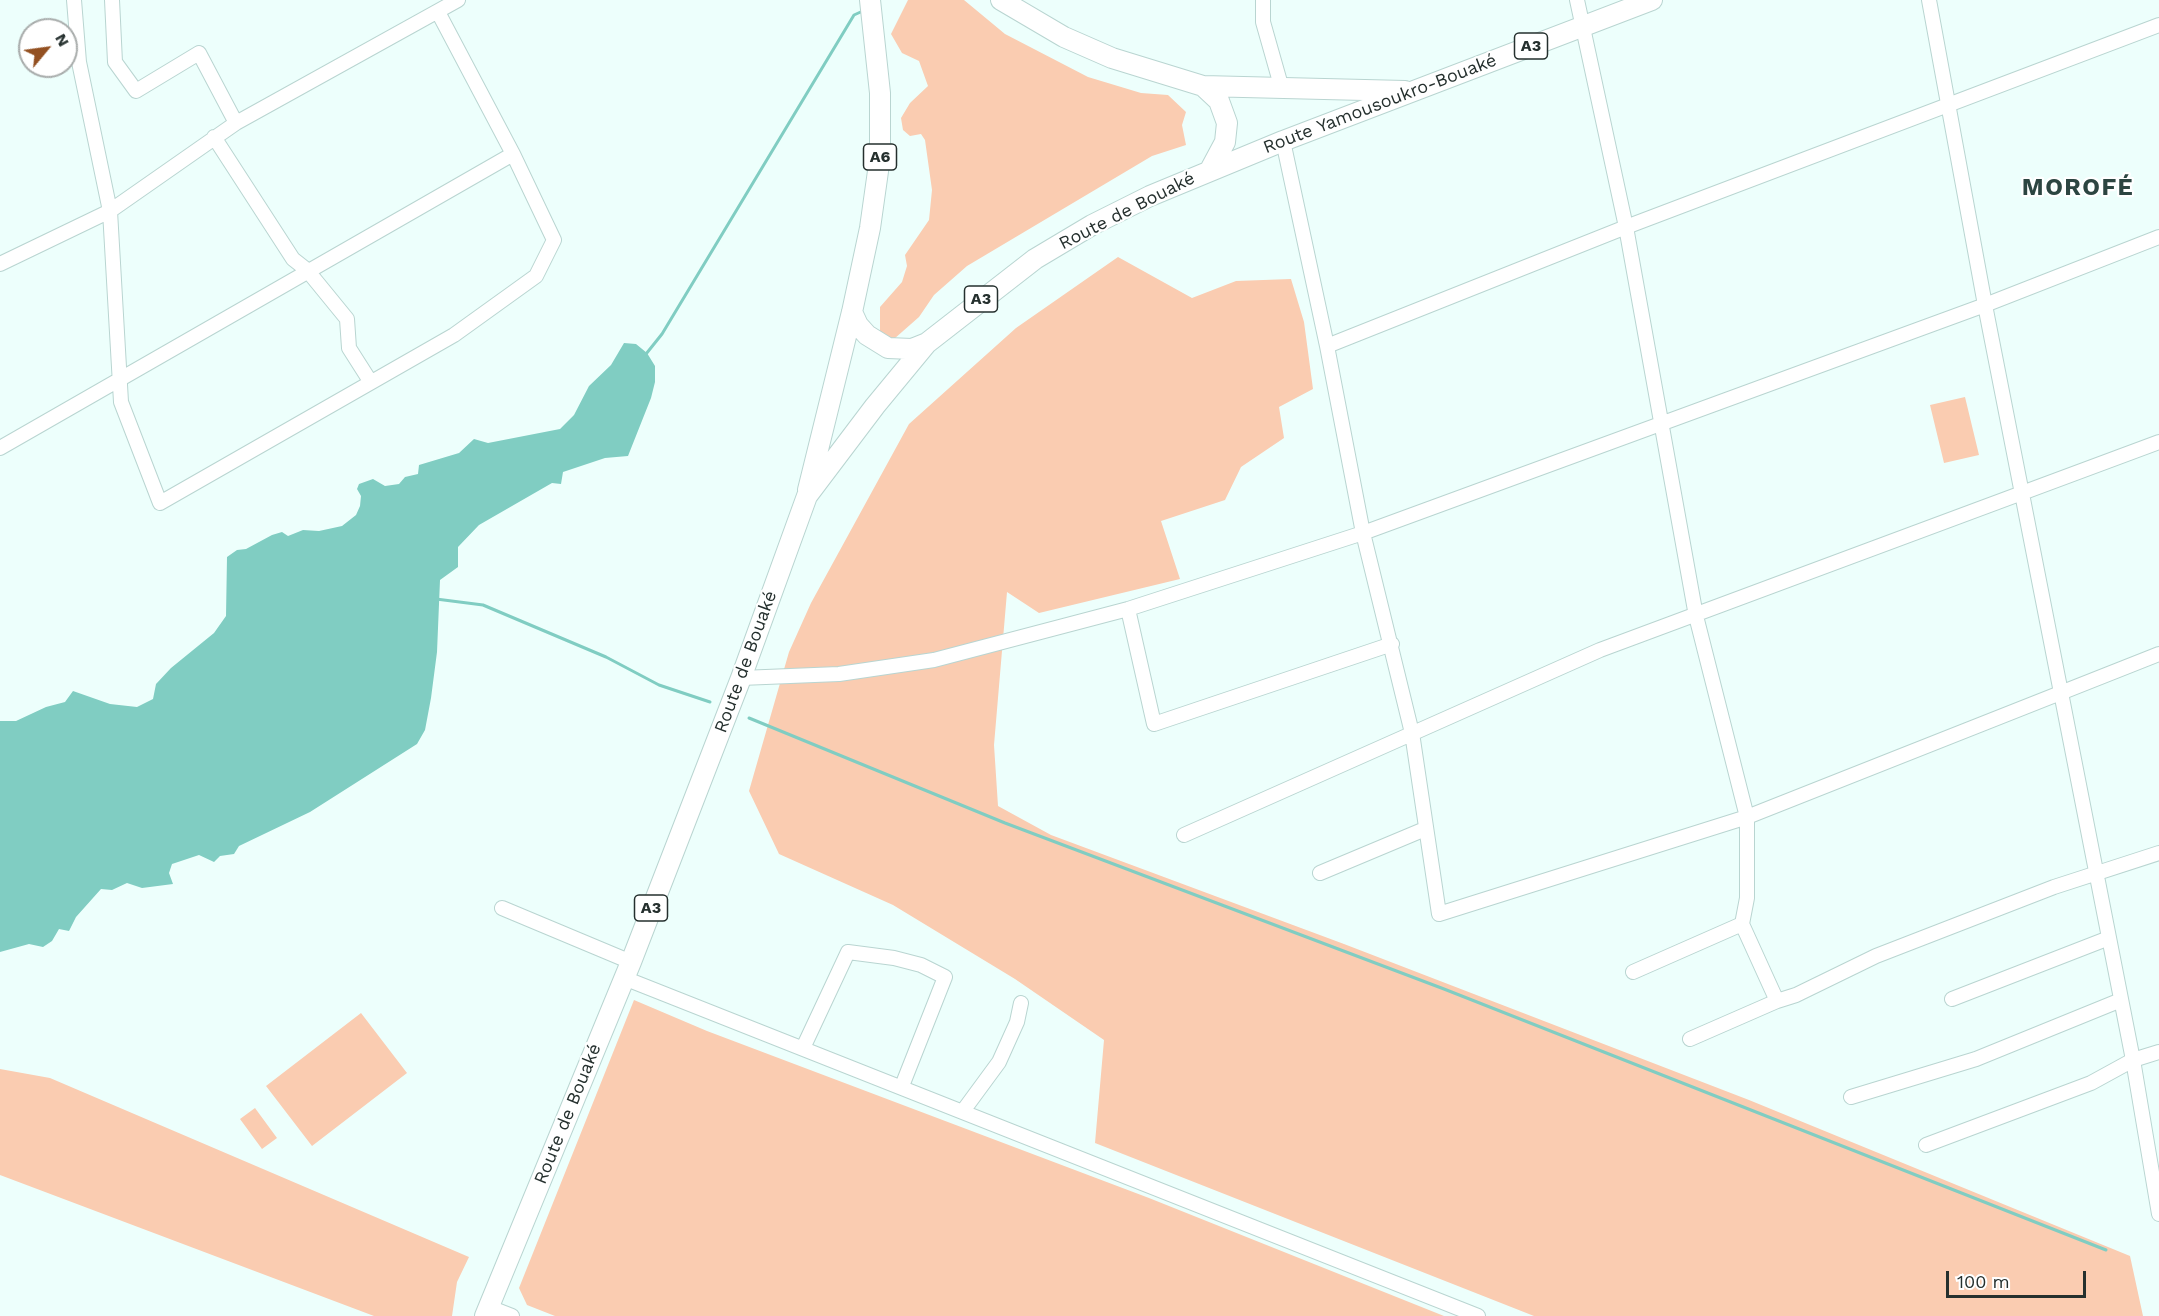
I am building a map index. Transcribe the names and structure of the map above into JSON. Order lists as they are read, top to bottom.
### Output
{
  "streets": {
    "highway": [
      "A3",
      "Route Yamousoukro-Bouaké",
      "A6",
      "Route de Bouaké"
    ]
  },
  "crossings": [
    ["Route Yamousoukro-Bouaké", "Route de Bouaké"],
    ["A6", "Route de Bouaké"]
  ],
  "districts": ["MOROFÉ"],
  "scale_bar": "100 m",
  "north": "top right"
}
